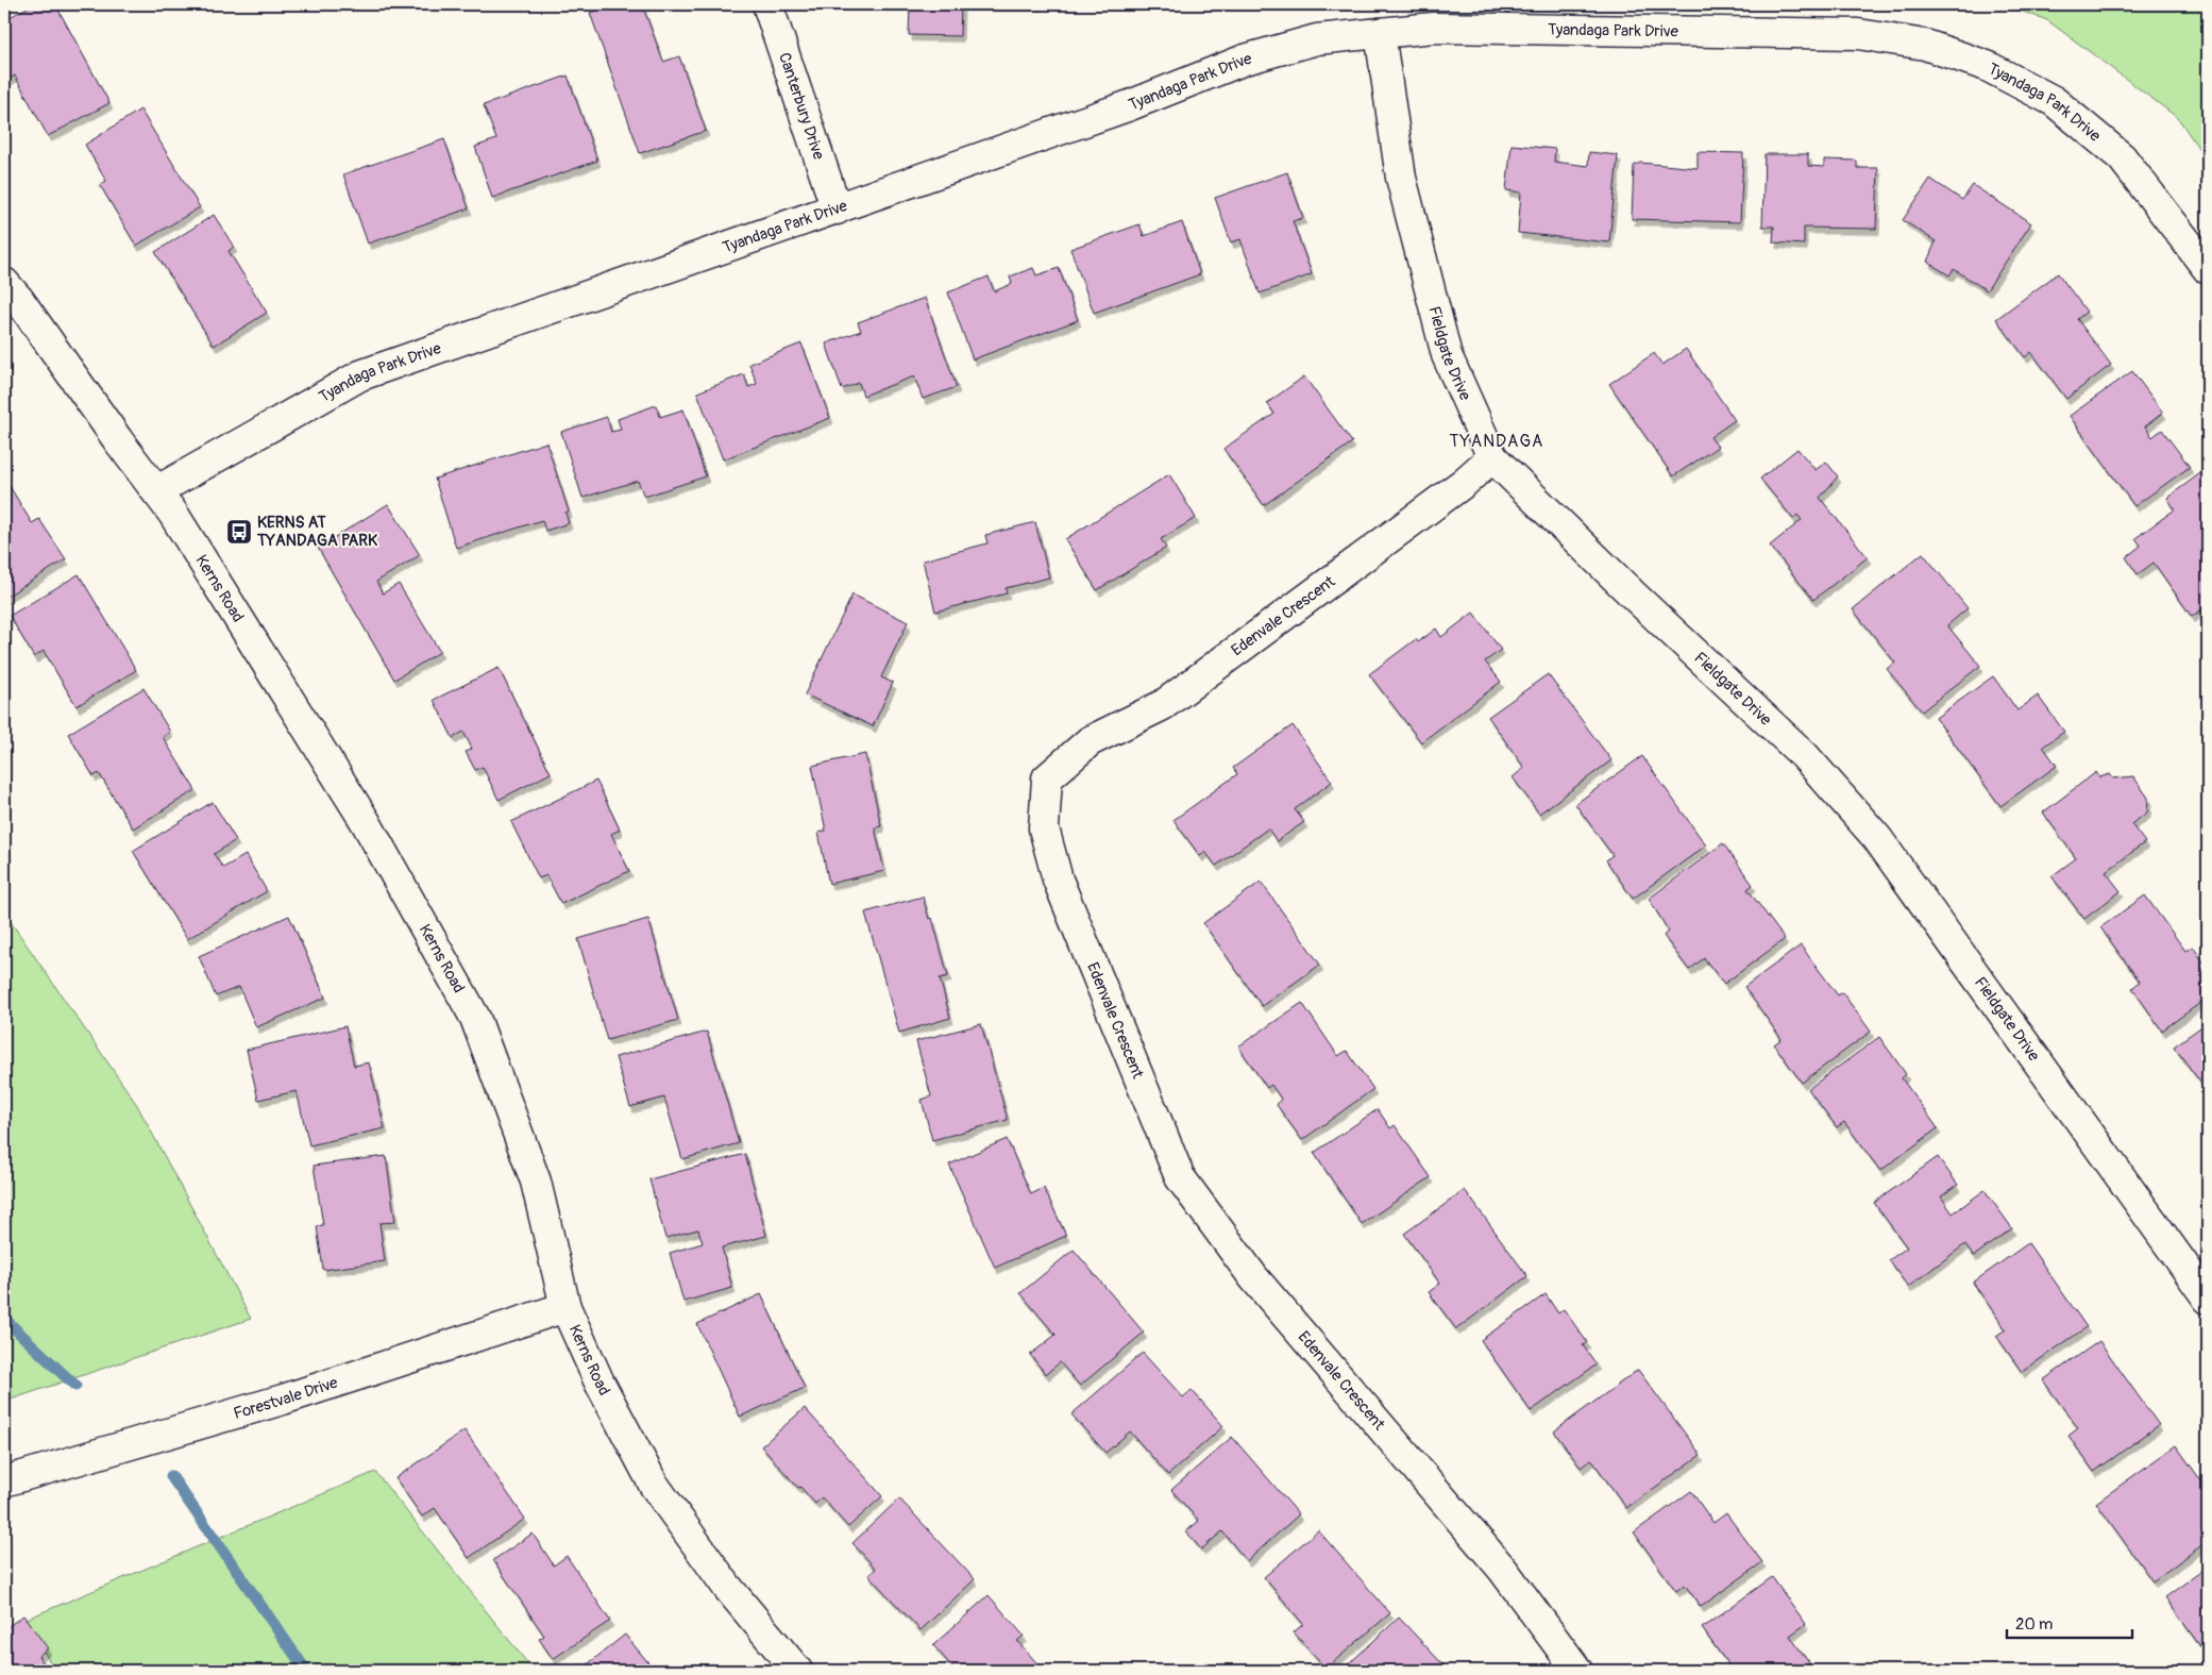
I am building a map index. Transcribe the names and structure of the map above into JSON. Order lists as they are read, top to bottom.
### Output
{
  "streets": {
    "street": [
      "Tyandaga Park Drive",
      "Canterbury Drive",
      "Fieldgate Drive",
      "Kerns Road",
      "Edenvale Crescent",
      "Forestvale Drive"
    ]
  },
  "crossings": [
    ["Tyandaga Park Drive", "Canterbury Drive"],
    ["Tyandaga Park Drive", "Fieldgate Drive"],
    ["Tyandaga Park Drive", "Kerns Road"],
    ["Fieldgate Drive", "Edenvale Crescent"],
    ["Kerns Road", "Forestvale Drive"]
  ],
  "districts": ["TYANDAGA"],
  "places": {
    "bus stop": ["KERNS AT TYANDAGA PARK"]
  },
  "scale_bar": "20 m"
}
